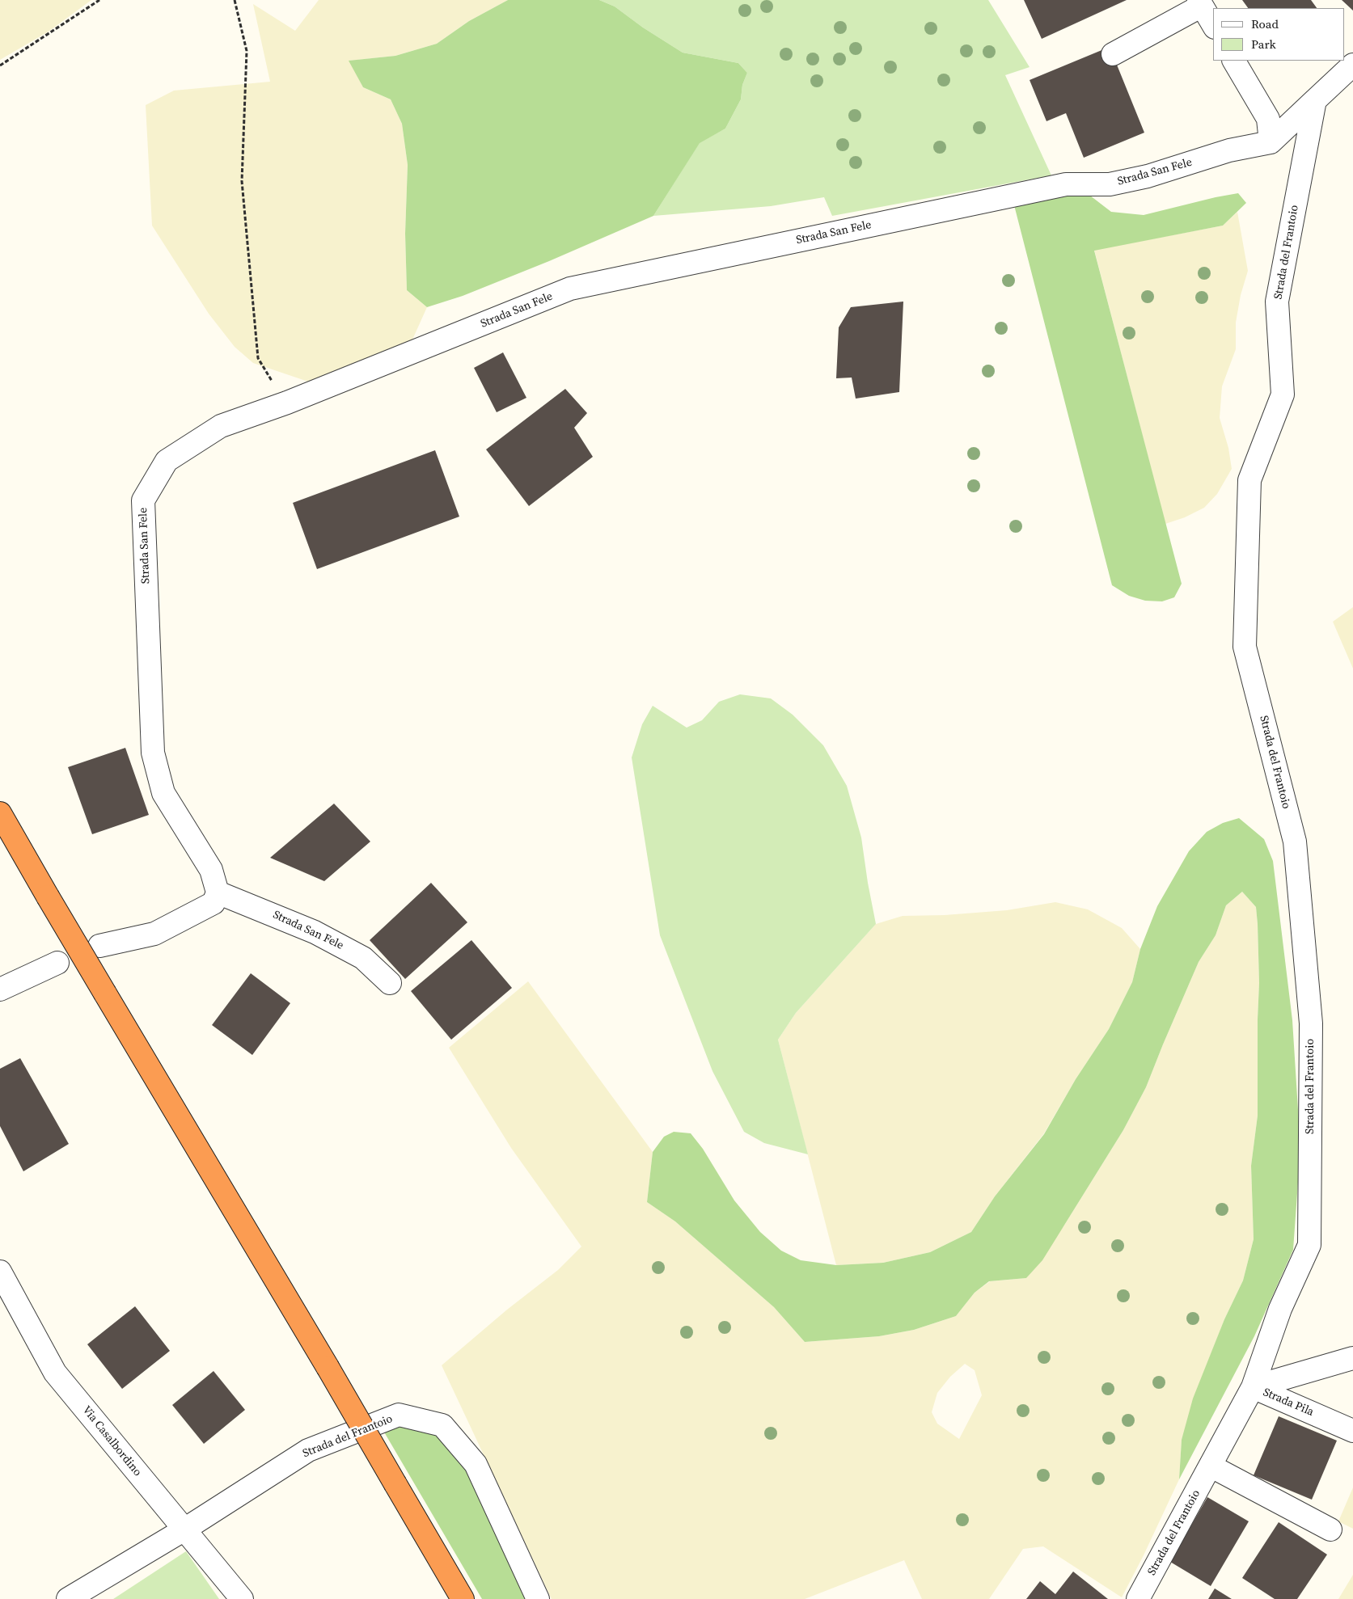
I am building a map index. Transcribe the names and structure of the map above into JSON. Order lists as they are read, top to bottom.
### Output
{
  "streets": {
    "street": [
      "Strada San Fele",
      "Strada del Frantoio",
      "Strada Pila",
      "Via Casalbordino"
    ]
  },
  "crossings": [
    ["Strada del Frantoio", "Strada Pila"],
    ["Strada del Frantoio", "Via Casalbordino"]
  ],
  "legend": ["Road", "Park"]
}
